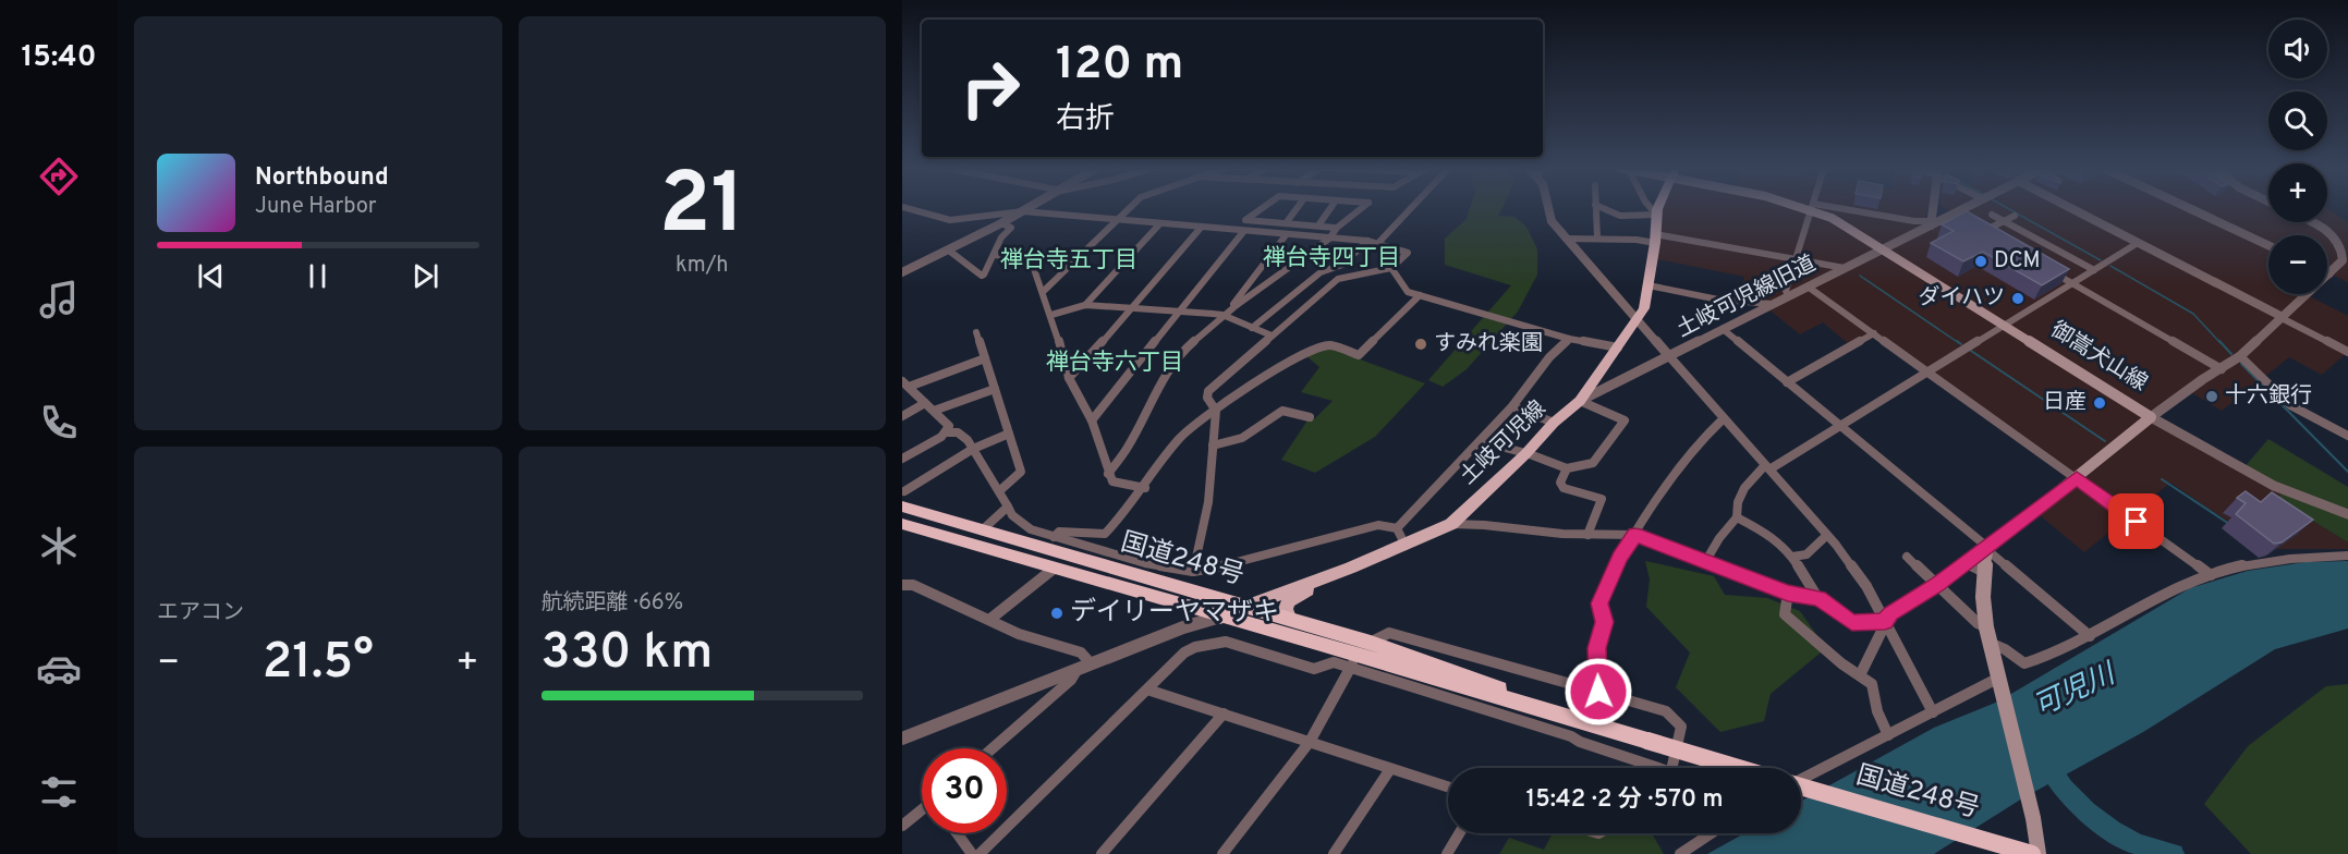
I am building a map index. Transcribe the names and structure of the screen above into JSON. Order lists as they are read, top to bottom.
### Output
{
  "streets": {
    "highway": ["国道248号"],
    "main road": ["御嵩犬山線", "土岐可児線"],
    "street": ["土岐可児線旧道"]
  },
  "crossings": [
    ["土岐可児線旧道", "御嵩犬山線"],
    ["土岐可児線旧道", "土岐可児線"],
    ["土岐可児線", "国道248号"]
  ],
  "districts": ["禅台寺四丁目", "禅台寺五丁目", "禅台寺六丁目"],
  "water": ["可児川"],
  "places": [
    "DCM",
    "ダイハツ",
    "すみれ楽園",
    "十六銀行",
    "日産",
    "デイリーヤマザキ"
  ],
  "page": {
    "tabs": "15:40",
    "tile": [
      ["21", "km/h"],
      "エアコン",
      ["航続距離 · 66%", "330 km"]
    ],
    "map_buttons": ["+", "−"],
    "turn": ["120 m", "右折"],
    "song": ["Northbound", "June Harbor"],
    "heat": ["−", "21.5°", "+"],
    "limit": "30",
    "trip": "15:42 · 2 分 · 570 m"
  }
}
